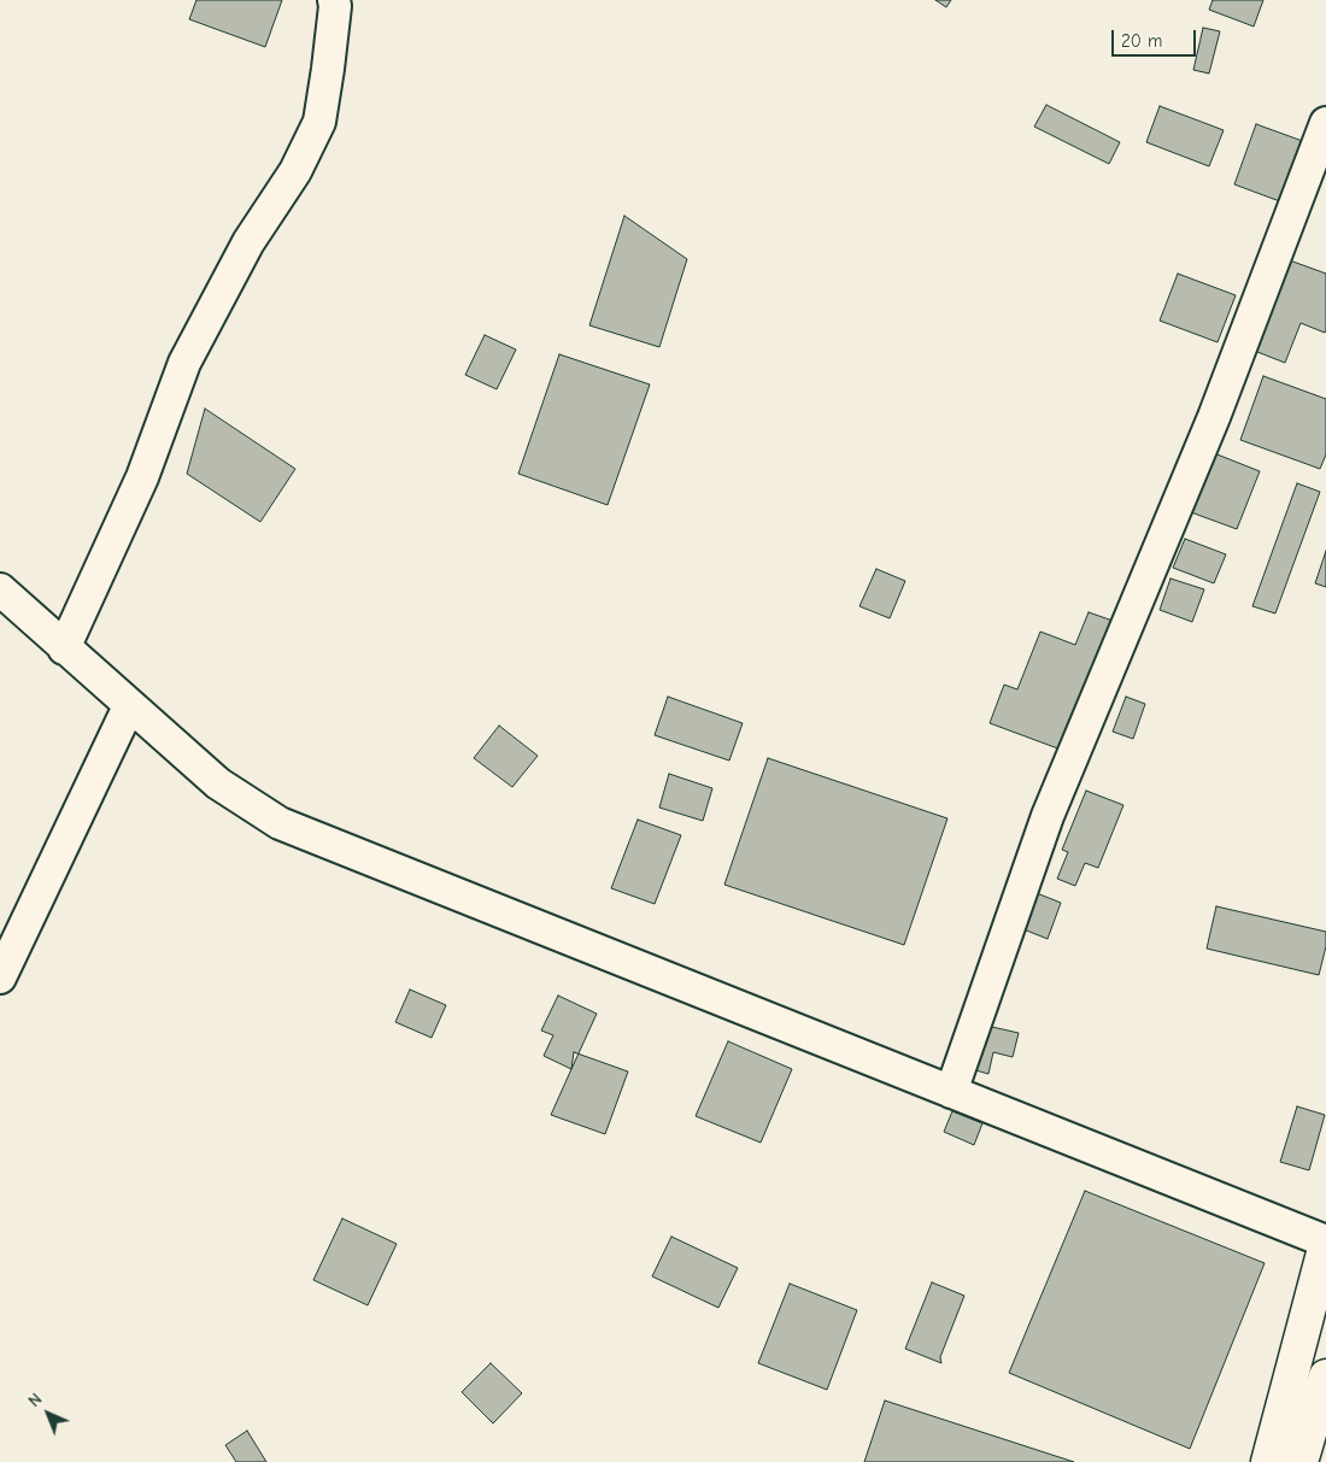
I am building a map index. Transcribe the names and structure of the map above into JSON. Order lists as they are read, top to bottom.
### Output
{
  "scale_bar": "20 m",
  "north": "top left"
}
